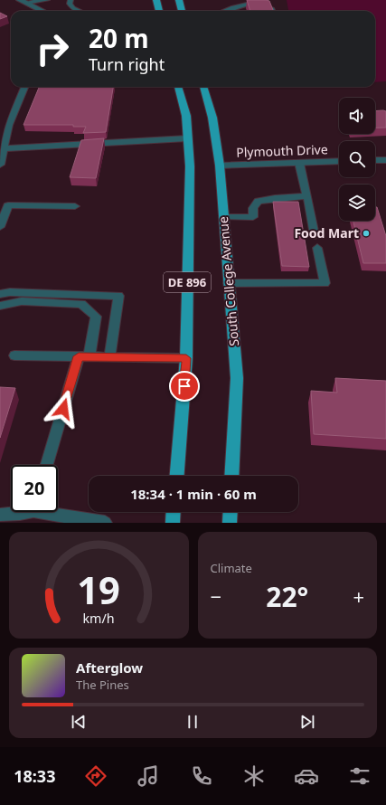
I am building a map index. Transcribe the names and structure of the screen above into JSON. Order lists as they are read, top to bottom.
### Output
{
  "streets": {
    "main road": ["South College Avenue", "DE 896"],
    "street": ["Plymouth Drive"]
  },
  "crossings": [
    ["Plymouth Drive", "South College Avenue"]
  ],
  "places": ["Food Mart"],
  "page": {
    "turn": ["20 m", "Turn right"],
    "limit": "20",
    "trip": "18:34 · 1 min · 60 m",
    "tile": "Climate",
    "heat": ["−", "22°", "+"],
    "song": ["Afterglow", "The Pines"],
    "tabs": "18:33",
    "gauge": ["19", "km/h"]
  }
}
